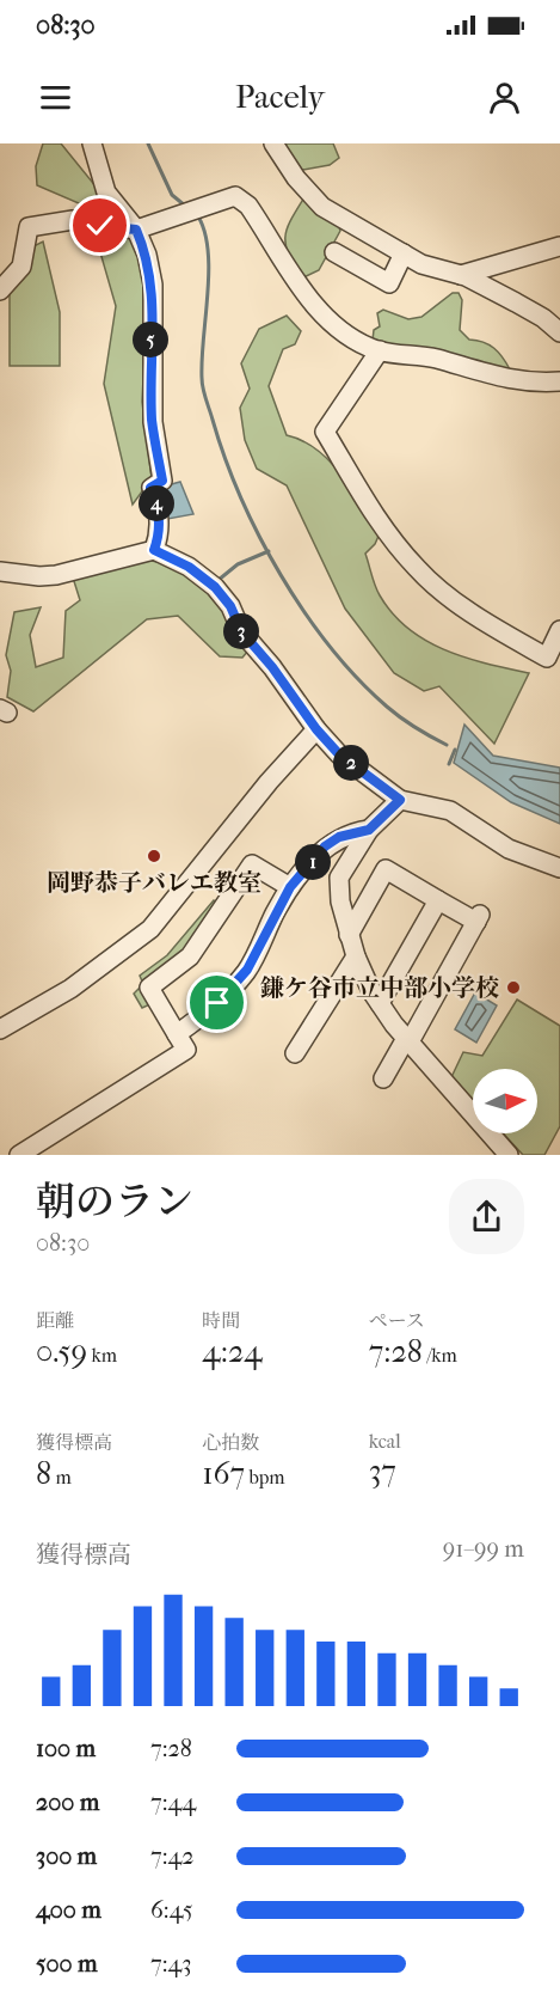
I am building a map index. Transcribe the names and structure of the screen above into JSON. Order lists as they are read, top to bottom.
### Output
{
  "places": ["岡野恭子バレエ教室", "鎌ケ谷市立中部小学校"],
  "north": "right",
  "page": {
    "status": "08:30",
    "header": "Pacely",
    "pins": [
      "5",
      "4",
      "3",
      "2",
      "1"
    ],
    "heading": ["朝のラン", "08:30"],
    "stats": [
      ["距離", "0.59 km"],
      ["時間", "4:24"],
      ["ペース", "7:28 /km"],
      ["獲得標高", "8 m"],
      ["心拍数", "167 bpm"],
      ["kcal", "37"]
    ],
    "chart": ["獲得標高", "91–99 m"],
    "list": [
      {
        "name": "100 m",
        "note": "7:28"
      },
      {
        "name": "200 m",
        "note": "7:44"
      },
      {
        "name": "300 m",
        "note": "7:42"
      },
      {
        "name": "400 m",
        "note": "6:45"
      },
      {
        "name": "500 m",
        "note": "7:43"
      }
    ]
  }
}
